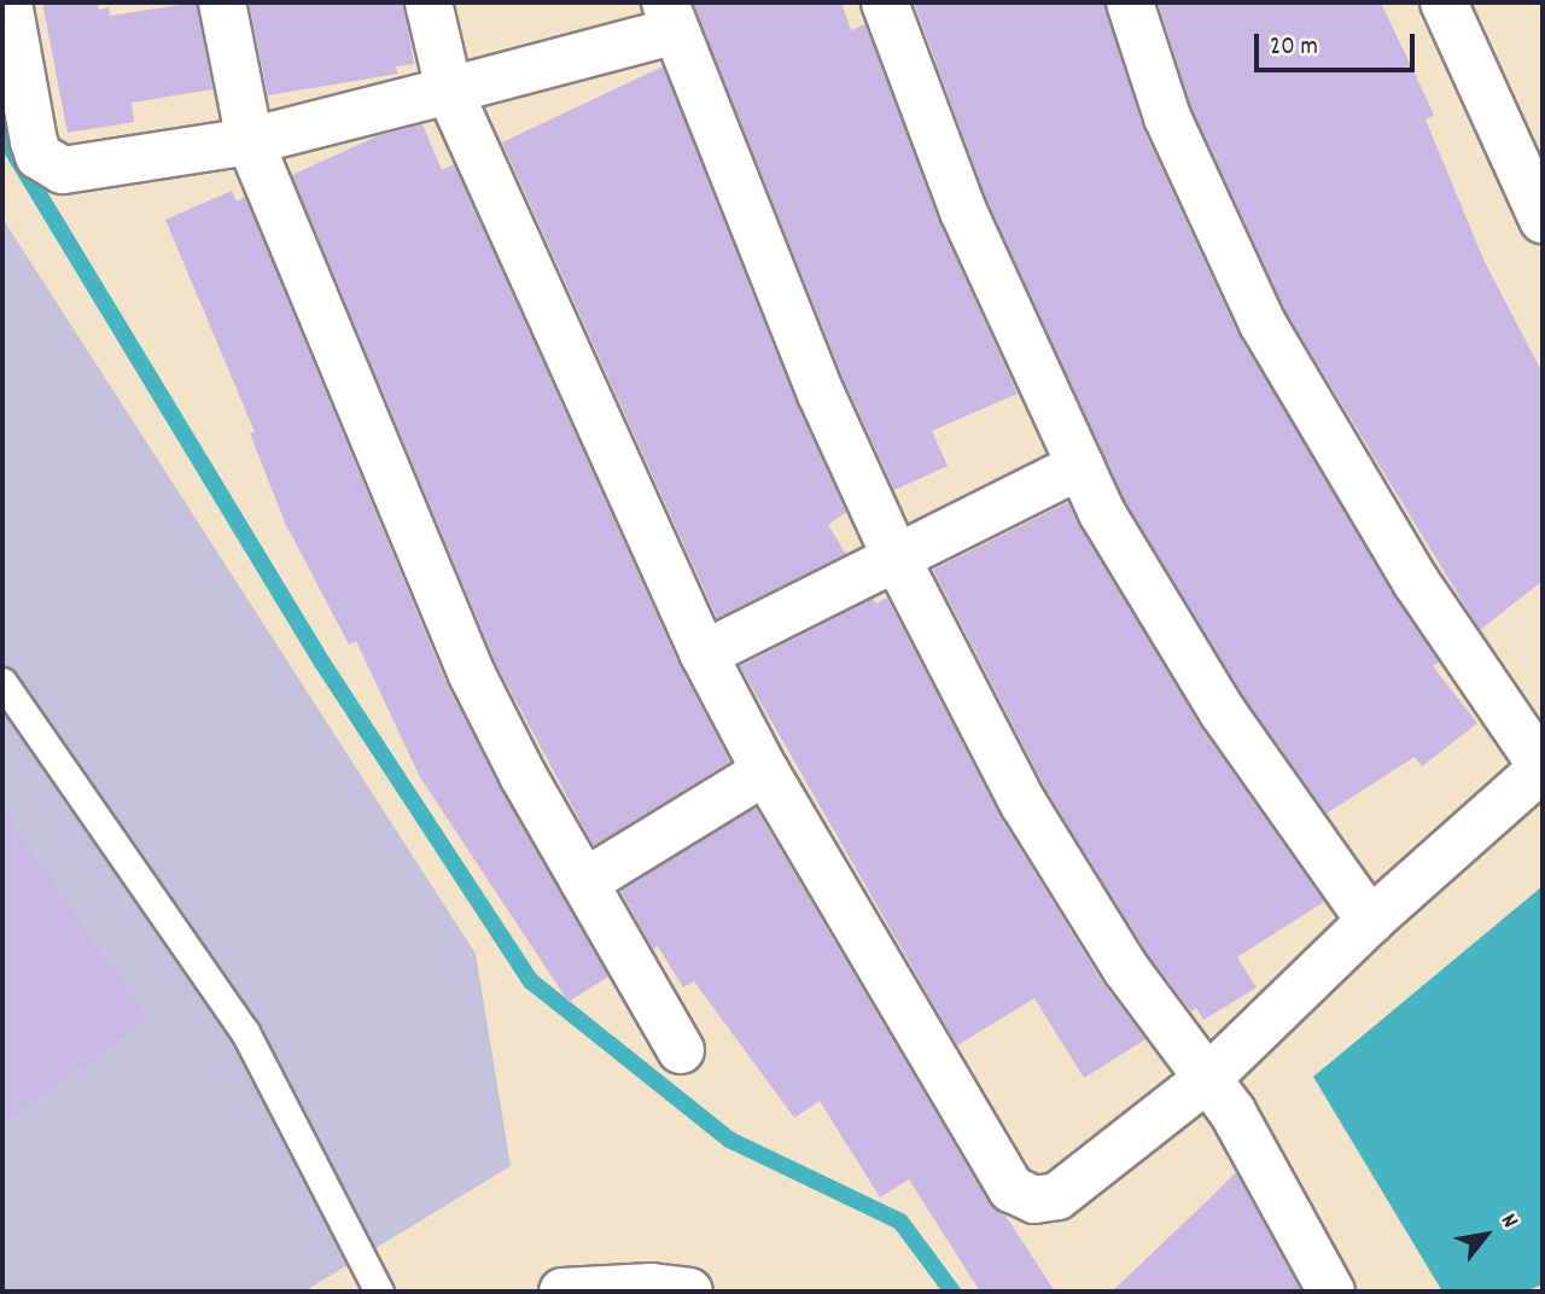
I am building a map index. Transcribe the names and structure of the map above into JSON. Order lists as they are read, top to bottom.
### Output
{
  "scale_bar": "20 m",
  "north": "top right"
}
